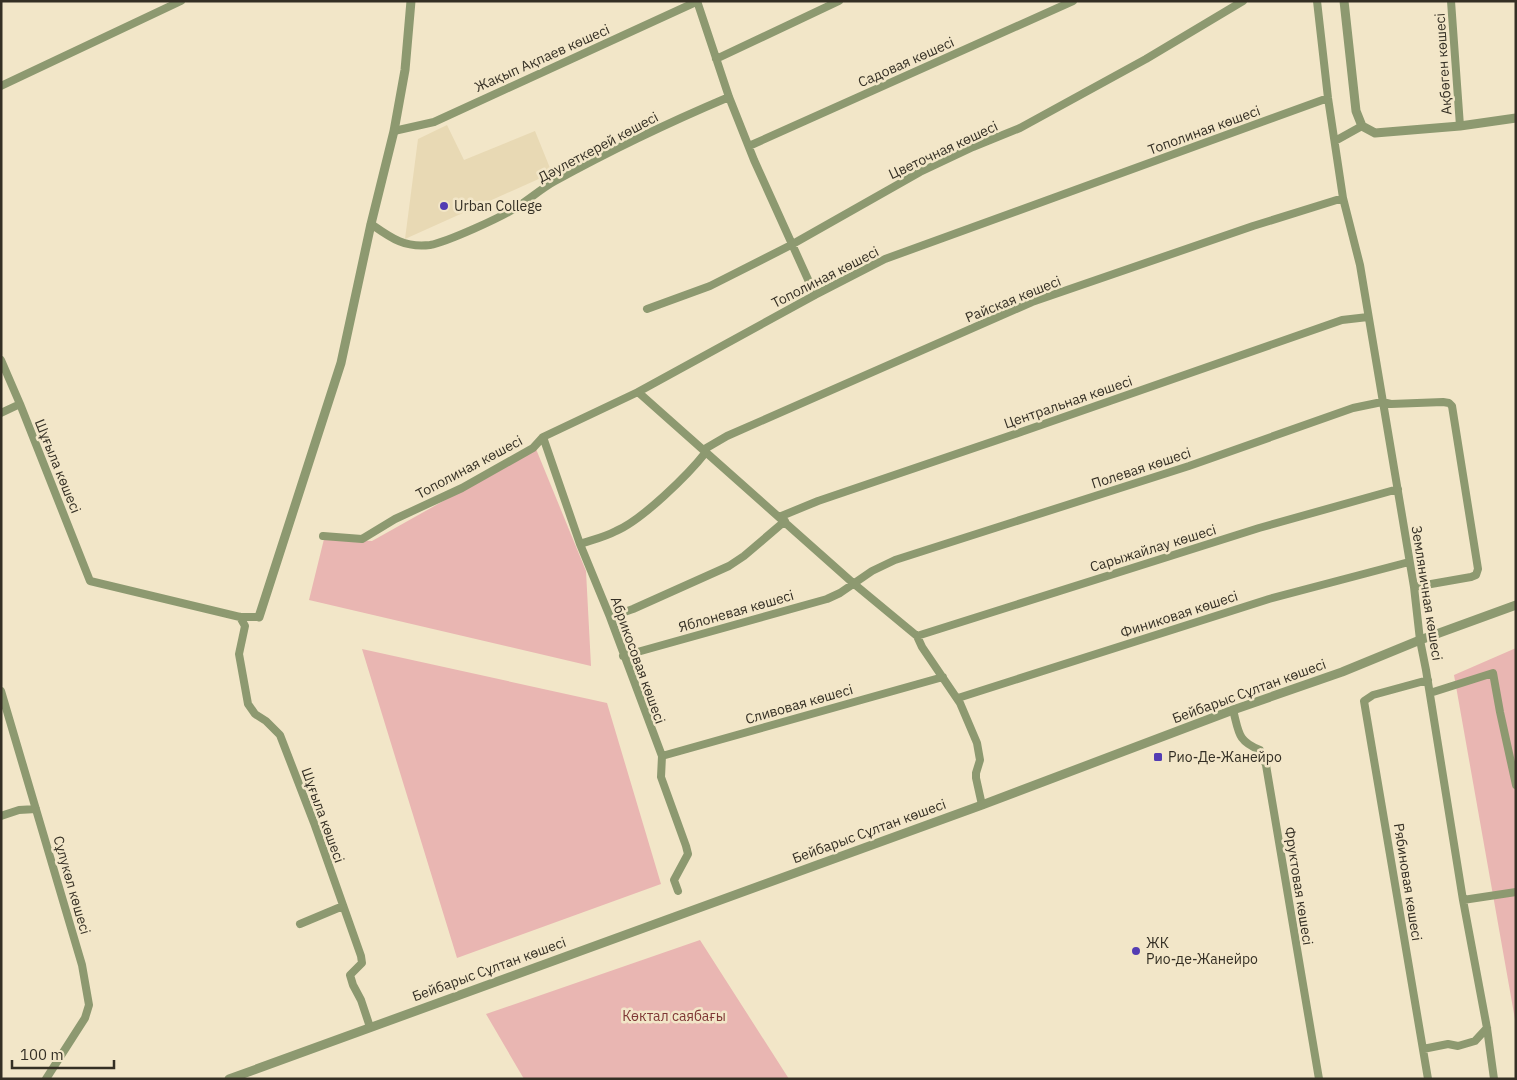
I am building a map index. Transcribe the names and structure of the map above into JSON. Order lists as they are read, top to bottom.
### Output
{
  "streets": {
    "street": [
      "Жақып Ақпаев көшесі",
      "Садовая көшесі",
      "Ақбөген көшесі",
      "Тополиная көшесі",
      "Дәулеткерей көшесі",
      "Цветочная көшесі",
      "Райская көшесі",
      "Центральная көшесі",
      "Шұғыла көшесі",
      "Полевая көшесі",
      "Сарыжайлау көшесі",
      "Земляничная көшесі",
      "Яблоневая көшесі",
      "Финиковая көшесі",
      "Абрикосовая көшесі",
      "Бейбарыс Сұлтан көшесі",
      "Сливовая көшесі",
      "Рябиновая көшесі",
      "Сұлукөл көшесі",
      "Фруктовая көшесі"
    ]
  },
  "crossings": [
    ["Тополиная көшесі", "Земляничная көшесі"],
    ["Тополиная көшесі", "Абрикосовая көшесі"],
    ["Райская көшесі", "Земляничная көшесі"],
    ["Райская көшесі", "Абрикосовая көшесі"],
    ["Центральная көшесі", "Земляничная көшесі"],
    ["Центральная көшесі", "Абрикосовая көшесі"],
    ["Шұғыла көшесі", "Бейбарыс Сұлтан көшесі"],
    ["Полевая көшесі", "Земляничная көшесі"],
    ["Полевая көшесі", "Яблоневая көшесі"],
    ["Сарыжайлау көшесі", "Земляничная көшесі"],
    ["Земляничная көшесі", "Финиковая көшесі"],
    ["Земляничная көшесі", "Бейбарыс Сұлтан көшесі"],
    ["Земляничная көшесі", "Рябиновая көшесі"],
    ["Яблоневая көшесі", "Абрикосовая көшесі"],
    ["Абрикосовая көшесі", "Сливовая көшесі"],
    ["Бейбарыс Сұлтан көшесі", "Фруктовая көшесі"]
  ],
  "parks": ["Көктал саябағы"],
  "places": {
    "other": ["Urban College", "ЖК Рио-де-Жанейро"],
    "transit": ["Рио-Де-Жанейро"]
  },
  "scale_bar": "100 m"
}
